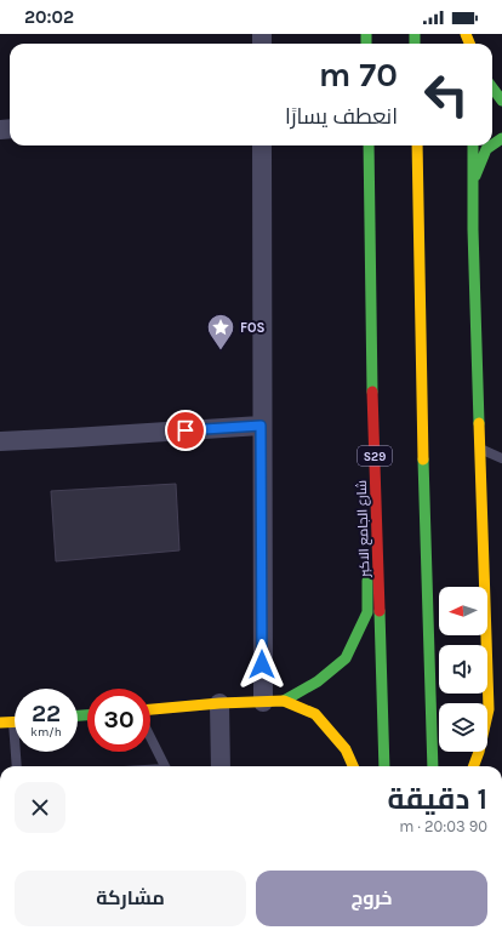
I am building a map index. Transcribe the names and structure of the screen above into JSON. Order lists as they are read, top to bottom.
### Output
{
  "streets": {
    "street": ["S29", "شارع الجامع الاكبر"]
  },
  "places": {
    "place": ["FOS"]
  },
  "north": "left",
  "page": {
    "status": "20:02",
    "turn": ["70 m", "انعطف يسارًا"],
    "speed": "22 km/h",
    "limit": "30",
    "heading": ["1 دقيقة", "90 m · 20:03"],
    "buttons": ["خروج", "مشاركة"]
  }
}
